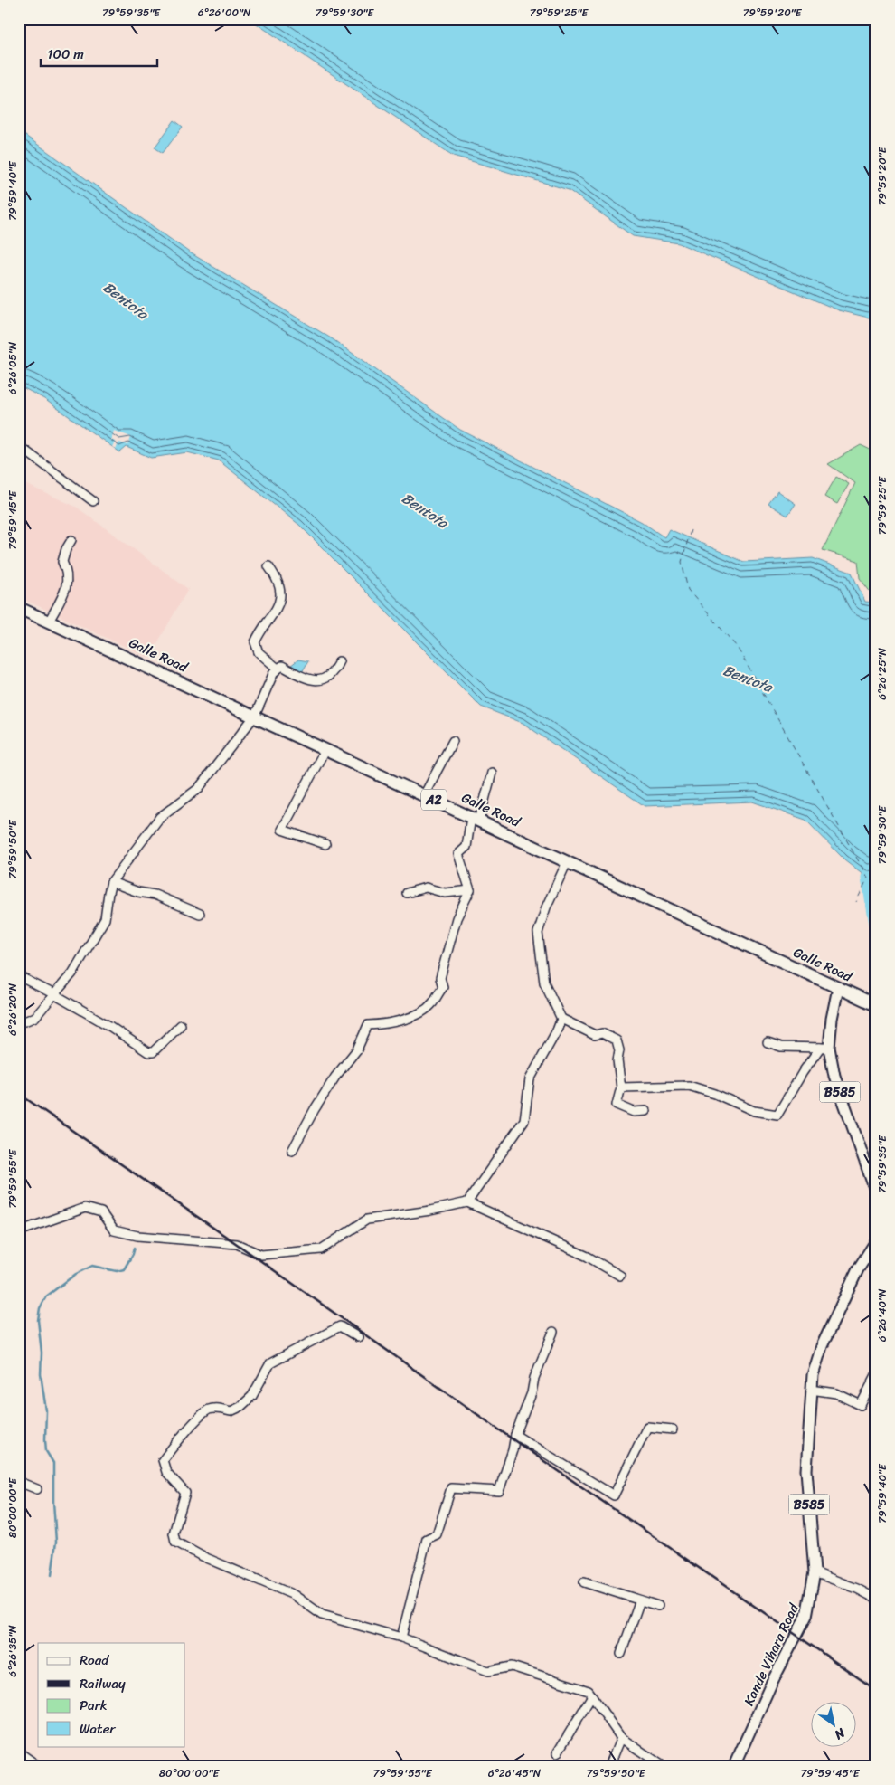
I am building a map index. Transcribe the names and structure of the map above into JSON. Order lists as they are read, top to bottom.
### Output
{
  "streets": {
    "highway": ["Galle Road", "A2"],
    "main road": ["B585", "Kande Vihara Road"]
  },
  "crossings": [
    ["Galle Road", "B585"]
  ],
  "water": ["Bentota"],
  "legend": [
    "Road",
    "Railway",
    "Park",
    "Water"
  ],
  "scale_bar": "100 m",
  "north": "bottom right",
  "coordinates": [
    "79°59'35\"E",
    "6°26'00\"N",
    "79°59'30\"E",
    "79°59'25\"E",
    "79°59'20\"E",
    "79°59'40\"E",
    "6°26'05\"N",
    "79°59'45\"E",
    "6°26'25\"N",
    "79°59'50\"E",
    "6°26'20\"N",
    "79°59'55\"E",
    "6°26'40\"N",
    "80°00'00\"E",
    "6°26'35\"N",
    "6°26'45\"N"
  ]
}
